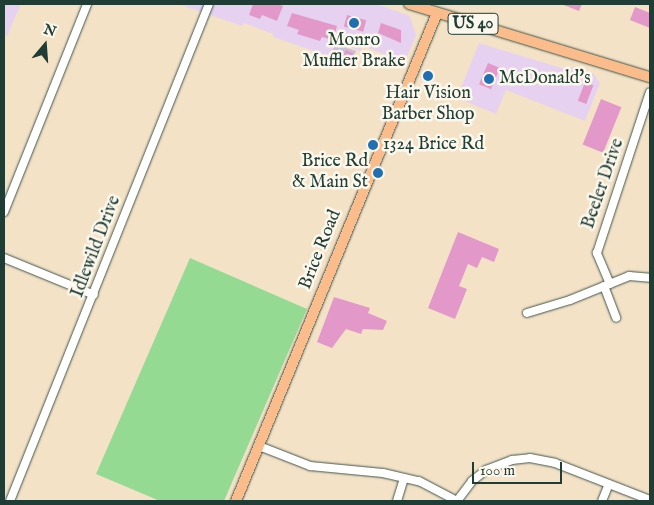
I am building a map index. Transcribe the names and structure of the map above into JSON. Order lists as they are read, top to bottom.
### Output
{
  "streets": {
    "main road": ["US 40", "Brice Road"],
    "street": ["Beeler Drive", "Idlewild Drive"]
  },
  "crossings": [
    ["US 40", "Brice Road"]
  ],
  "places": [
    "Monro Muffler Brake",
    "Hair Vision Barber Shop",
    "McDonald's",
    "1324 Brice Rd",
    "Brice Rd & Main St"
  ],
  "scale_bar": "100 m",
  "north": "top"
}
